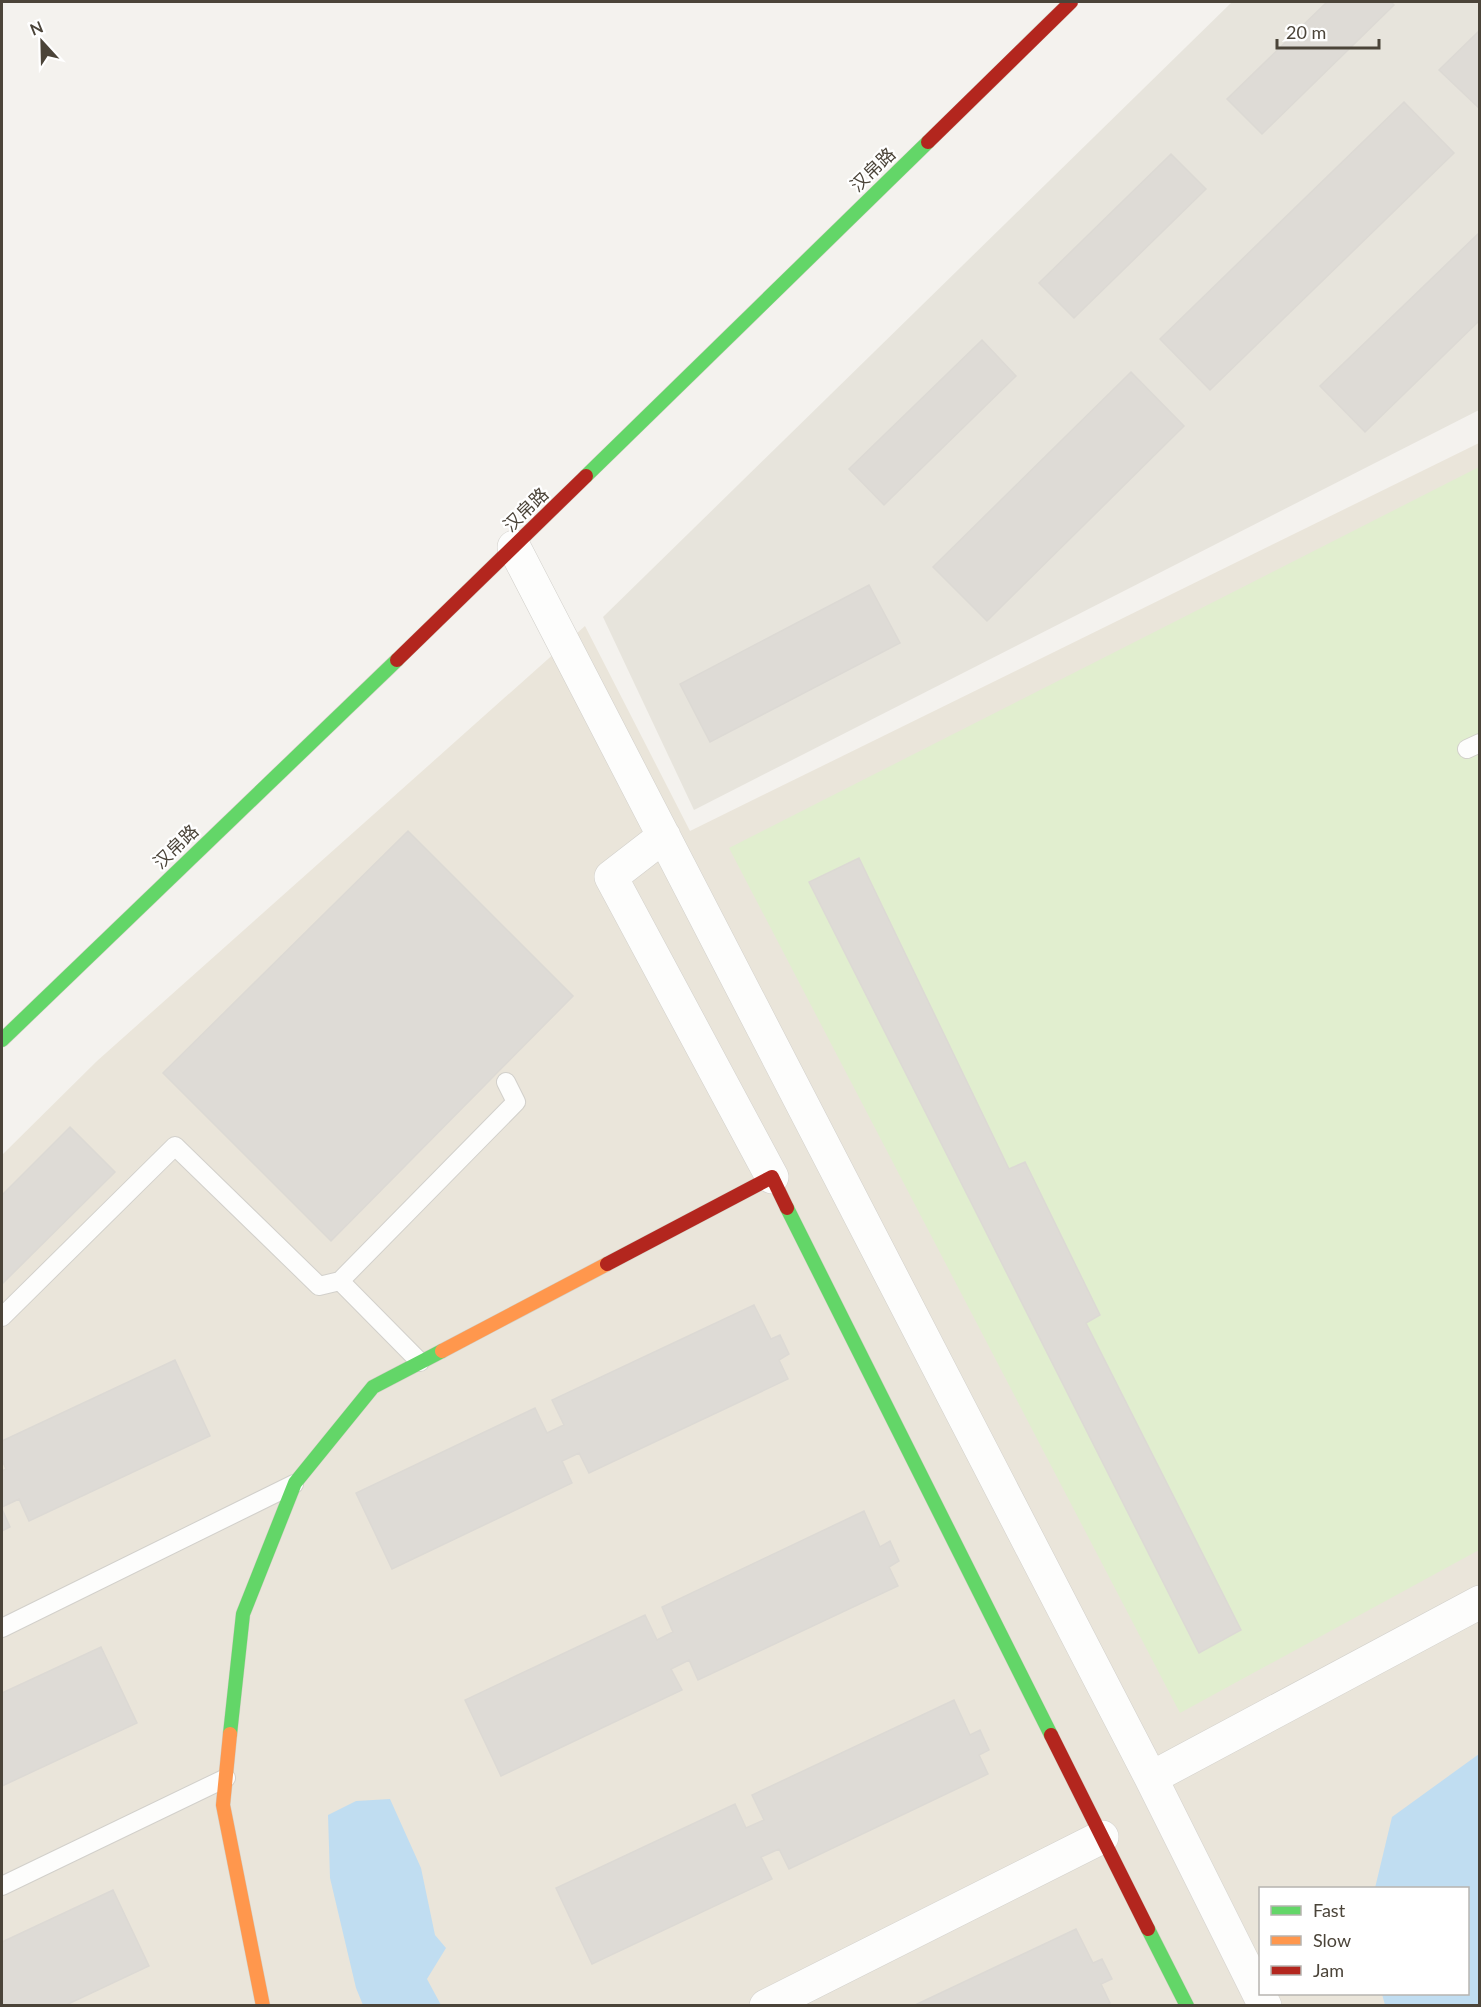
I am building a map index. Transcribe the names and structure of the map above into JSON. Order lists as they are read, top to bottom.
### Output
{
  "streets": {
    "street": ["汉帛路"]
  },
  "legend": ["Fast", "Slow", "Jam"],
  "scale_bar": "20 m",
  "north": "top"
}
